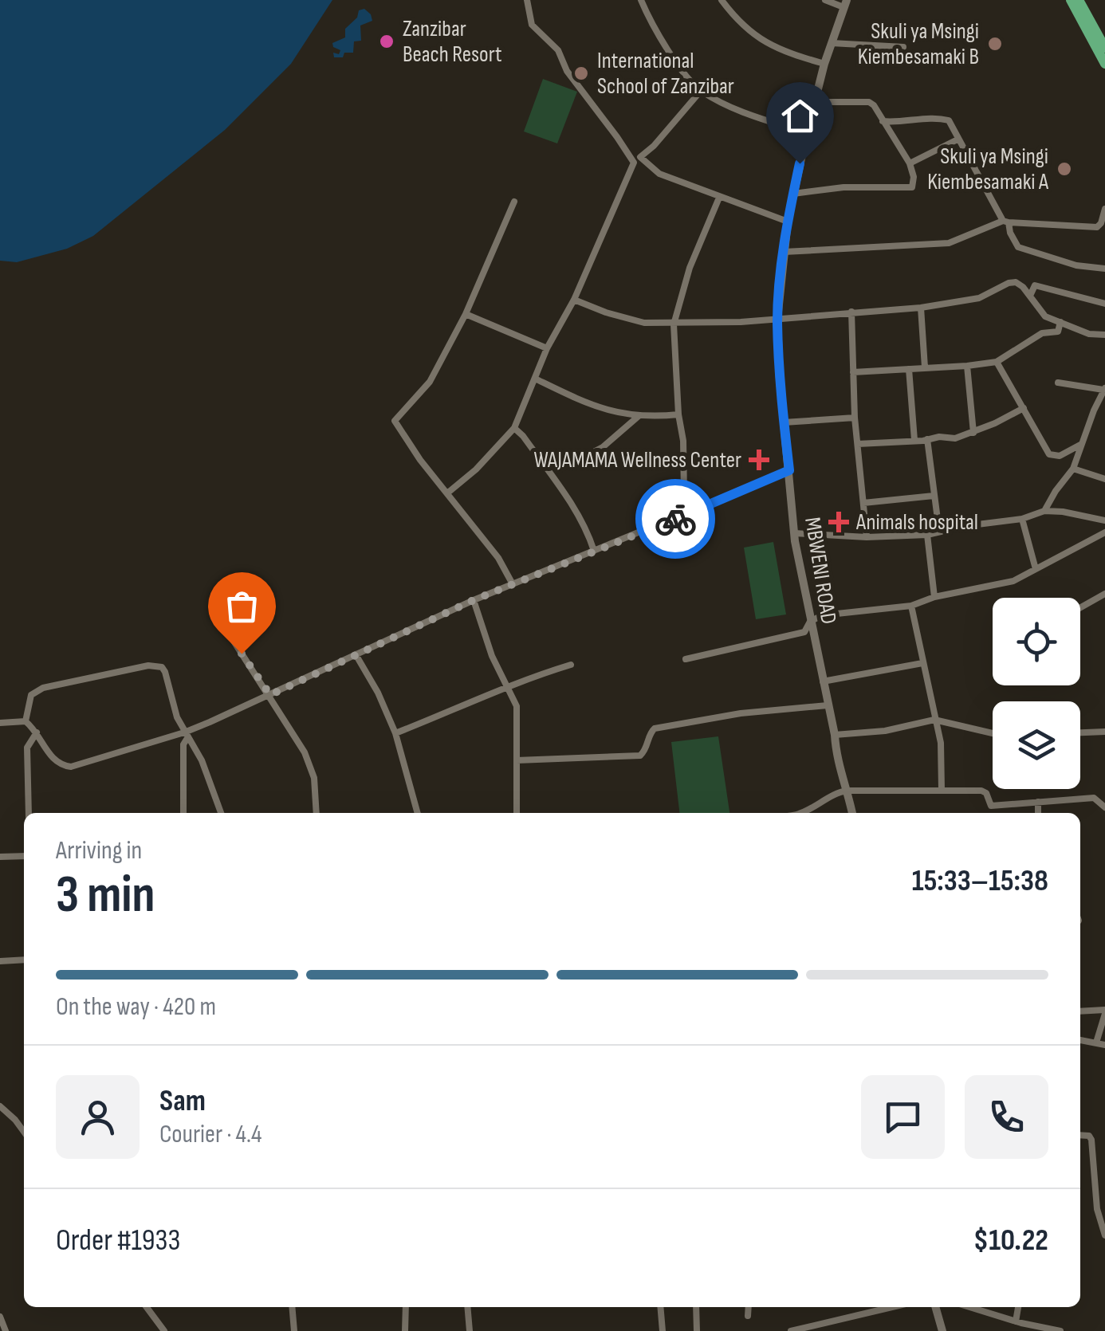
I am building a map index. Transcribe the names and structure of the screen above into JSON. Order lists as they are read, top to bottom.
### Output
{
  "streets": {
    "street": ["MBWENI ROAD"]
  },
  "places": {
    "other": [
      "Zanzibar Beach Resort",
      "Skuli ya Msingi Kiembesamaki B",
      "International School of Zanzibar",
      "Skuli ya Msingi Kiembesamaki A"
    ],
    "health": ["WAJAMAMA Wellness Center", "Animals hospital"]
  },
  "page": {
    "heading": ["3 min", "Arriving in", "15:33–15:38"],
    "panel": [
      "Sam",
      "Courier · 4.4",
      "Order #1933",
      "$10.22"
    ],
    "bar": "On the way · 420 m"
  }
}
